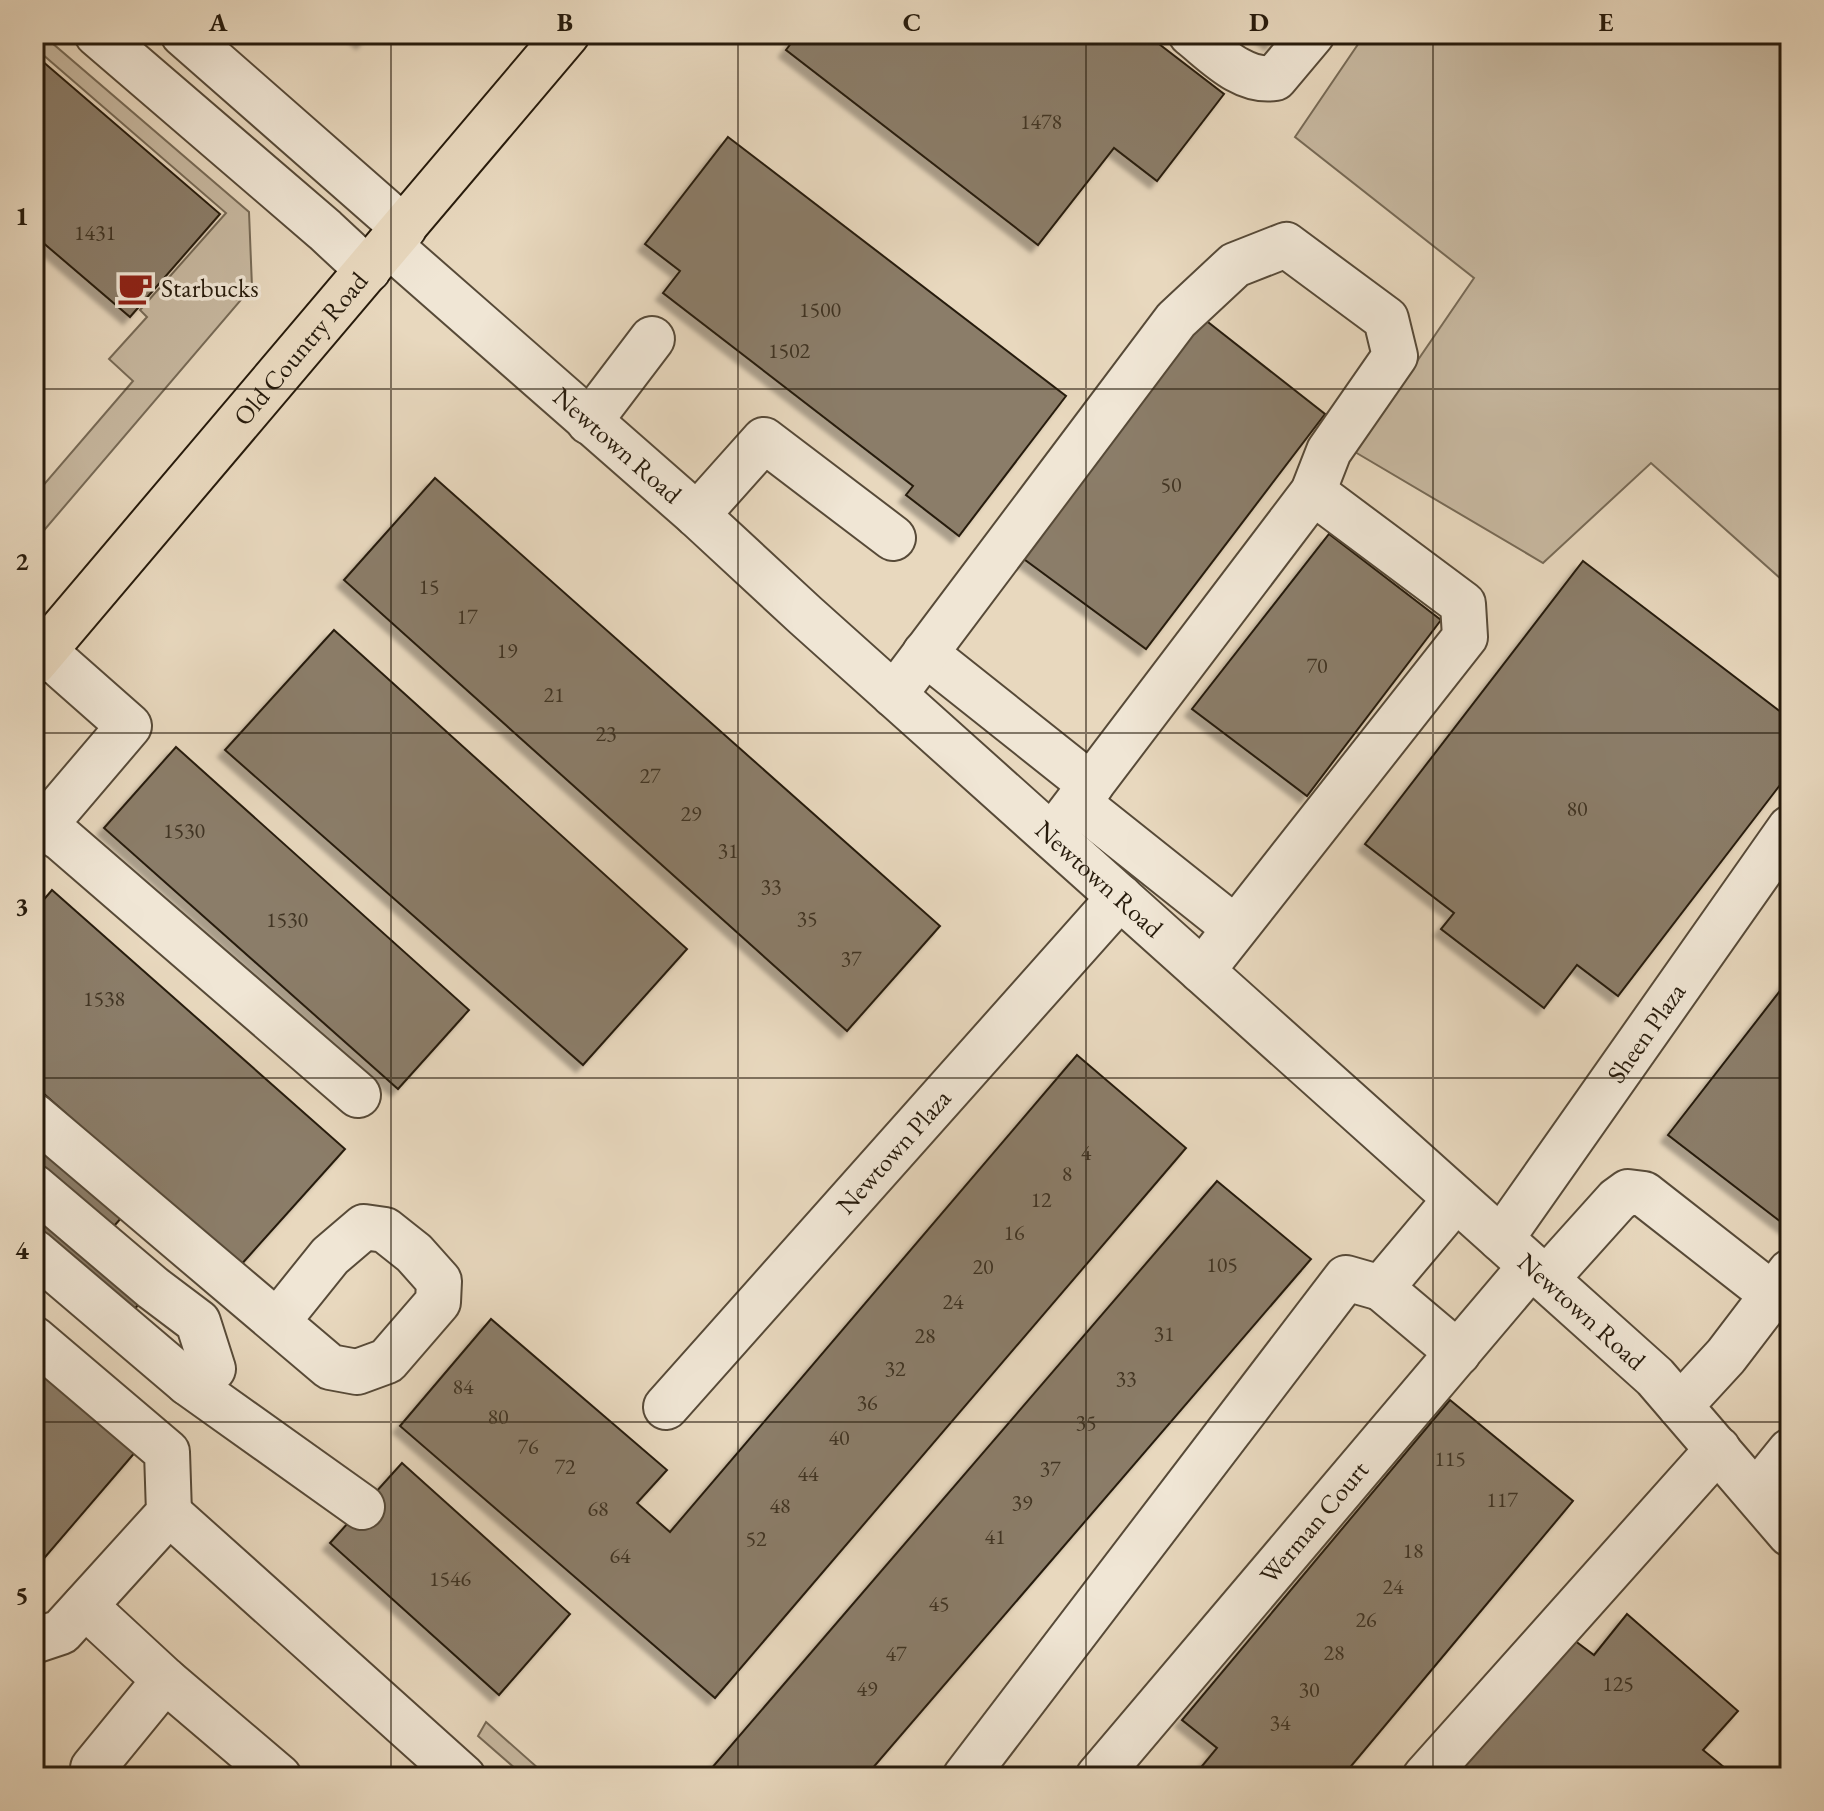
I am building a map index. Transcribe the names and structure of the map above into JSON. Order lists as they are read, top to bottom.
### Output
{
  "streets": {
    "main road": ["Old Country Road"],
    "street": [
      "Newtown Road",
      "Sheen Plaza",
      "Newtown Plaza",
      "Werman Court"
    ]
  },
  "crossings": [
    ["Old Country Road", "Newtown Road"],
    ["Newtown Road", "Sheen Plaza"],
    ["Newtown Road", "Newtown Plaza"],
    ["Newtown Road", "Werman Court"],
    ["Sheen Plaza", "Werman Court"]
  ],
  "places": {
    "cafe": ["Starbucks"]
  },
  "house_numbers": [
    "1478",
    "1431",
    "1500",
    "1502",
    "50",
    "15",
    "17",
    "19",
    "70",
    "21",
    "23",
    "27",
    "80",
    "29",
    "1530",
    "31",
    "33",
    "35",
    "1530",
    "37",
    "1538",
    "4",
    "8",
    "12",
    "16",
    "105",
    "20",
    "24",
    "31",
    "28",
    "32",
    "33",
    "84",
    "36",
    "80",
    "35",
    "40",
    "76",
    "115",
    "72",
    "37",
    "44",
    "117",
    "39",
    "48",
    "68",
    "41",
    "52",
    "18",
    "64",
    "1546",
    "24",
    "45",
    "26",
    "28",
    "47",
    "125",
    "49",
    "30",
    "34"
  ],
  "grid": {
    "columns": [
      "A",
      "B",
      "C",
      "D",
      "E"
    ],
    "rows": [
      "1",
      "2",
      "3",
      "4",
      "5"
    ]
  }
}
